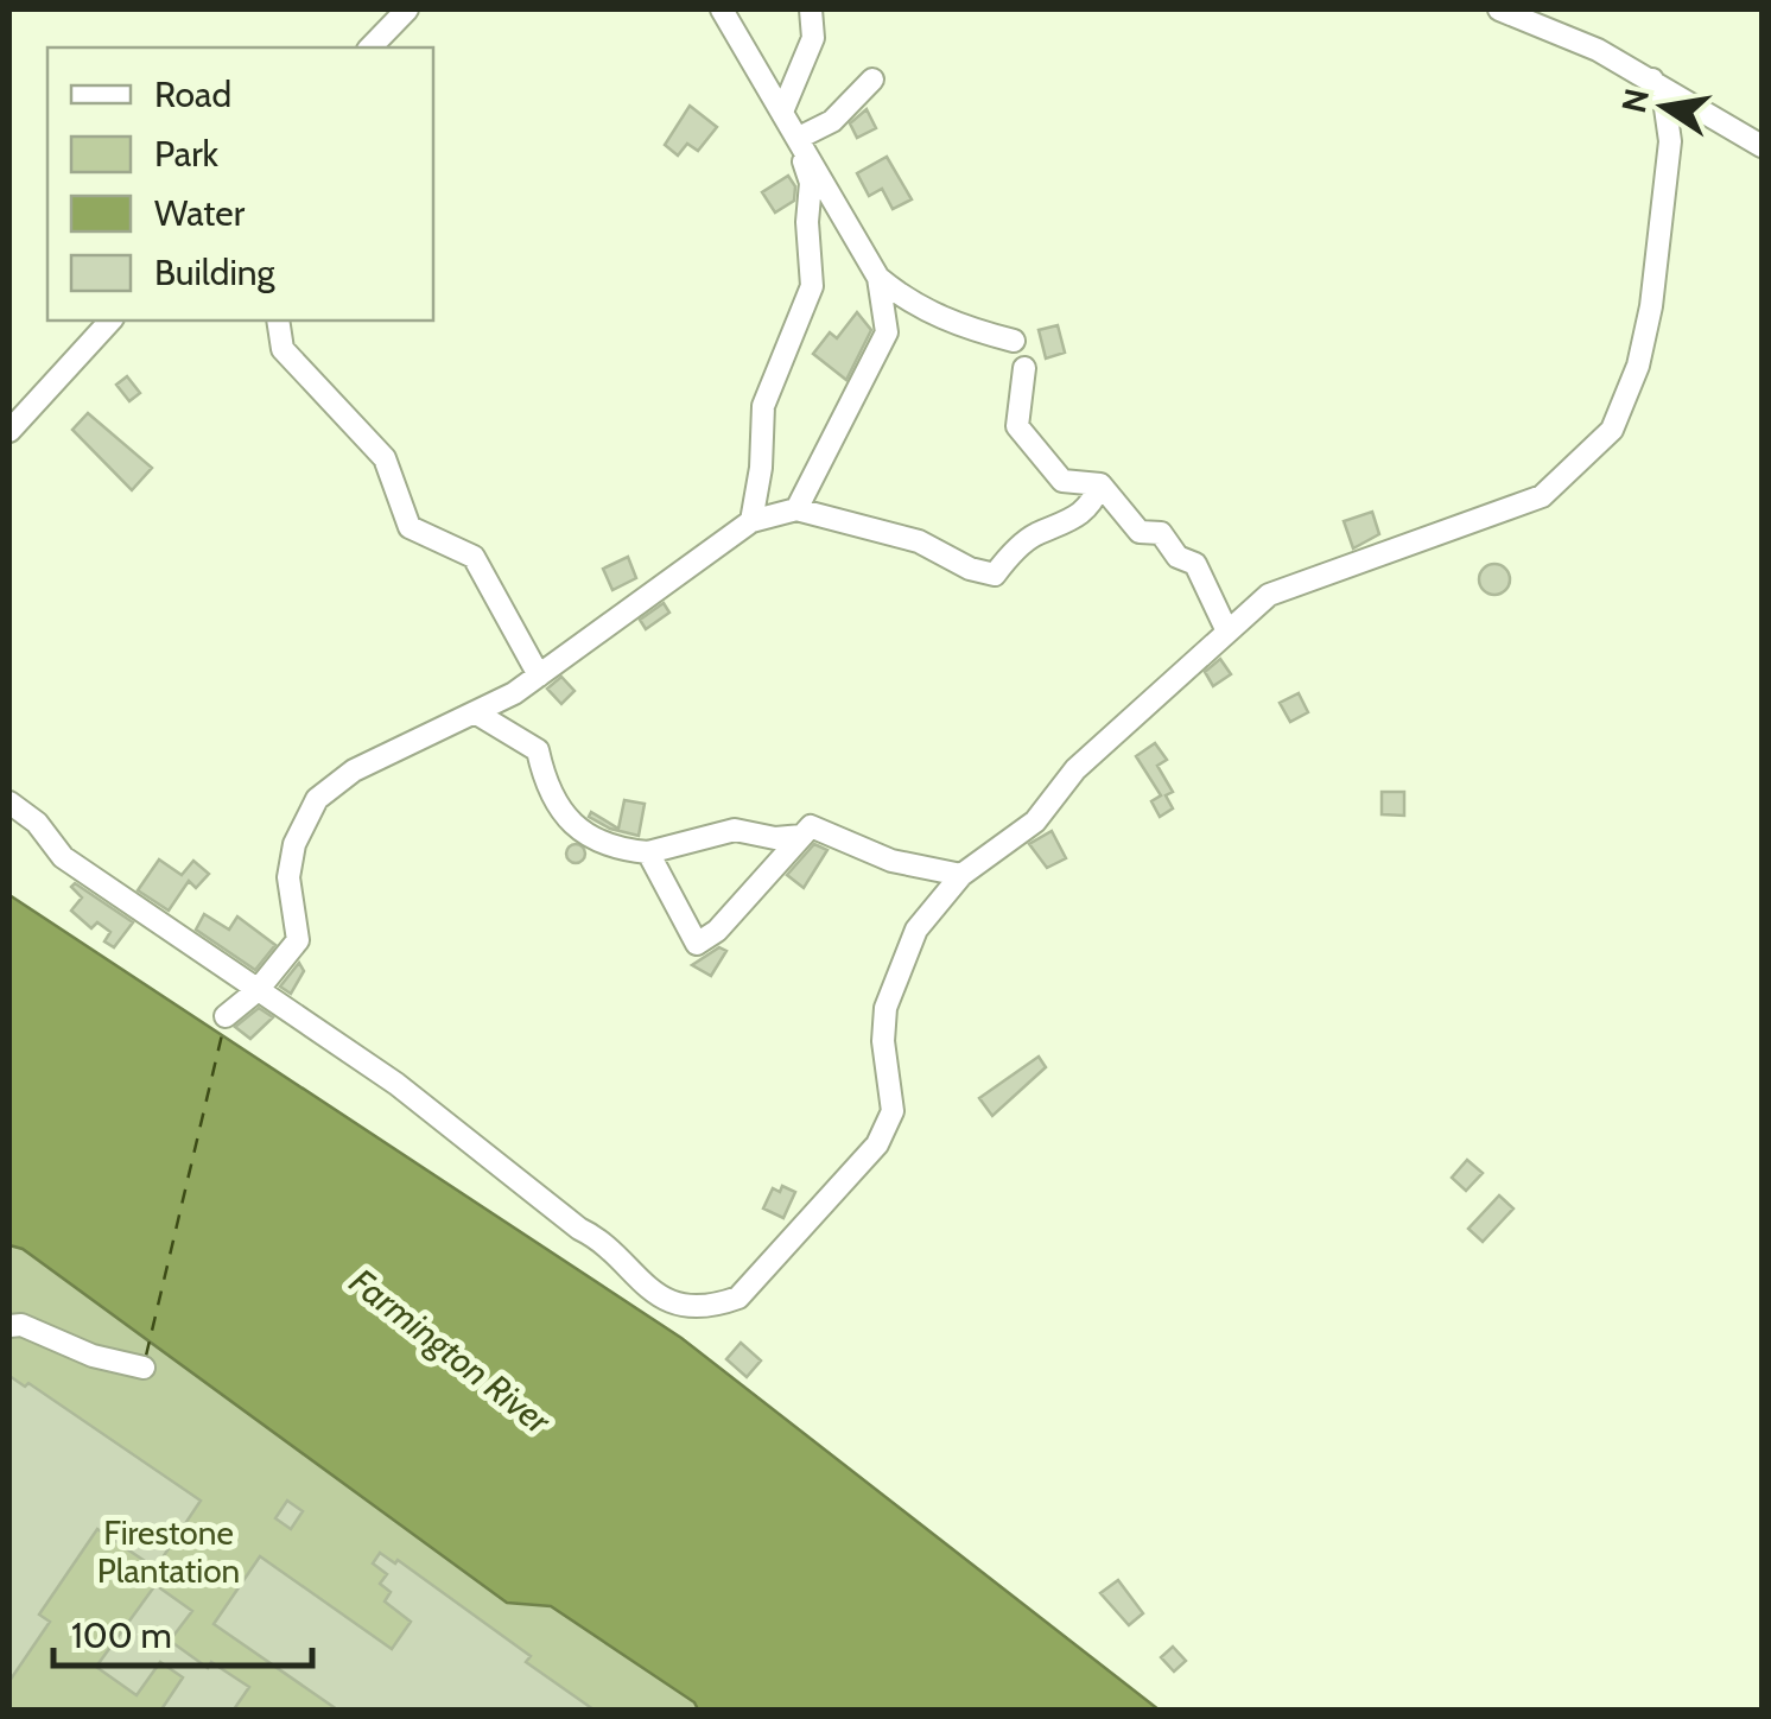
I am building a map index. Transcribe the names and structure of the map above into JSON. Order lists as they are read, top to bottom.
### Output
{
  "water": ["Farmington River"],
  "parks": ["Firestone Plantation"],
  "legend": [
    "Road",
    "Park",
    "Water",
    "Building"
  ],
  "scale_bar": "100 m",
  "north": "left"
}
